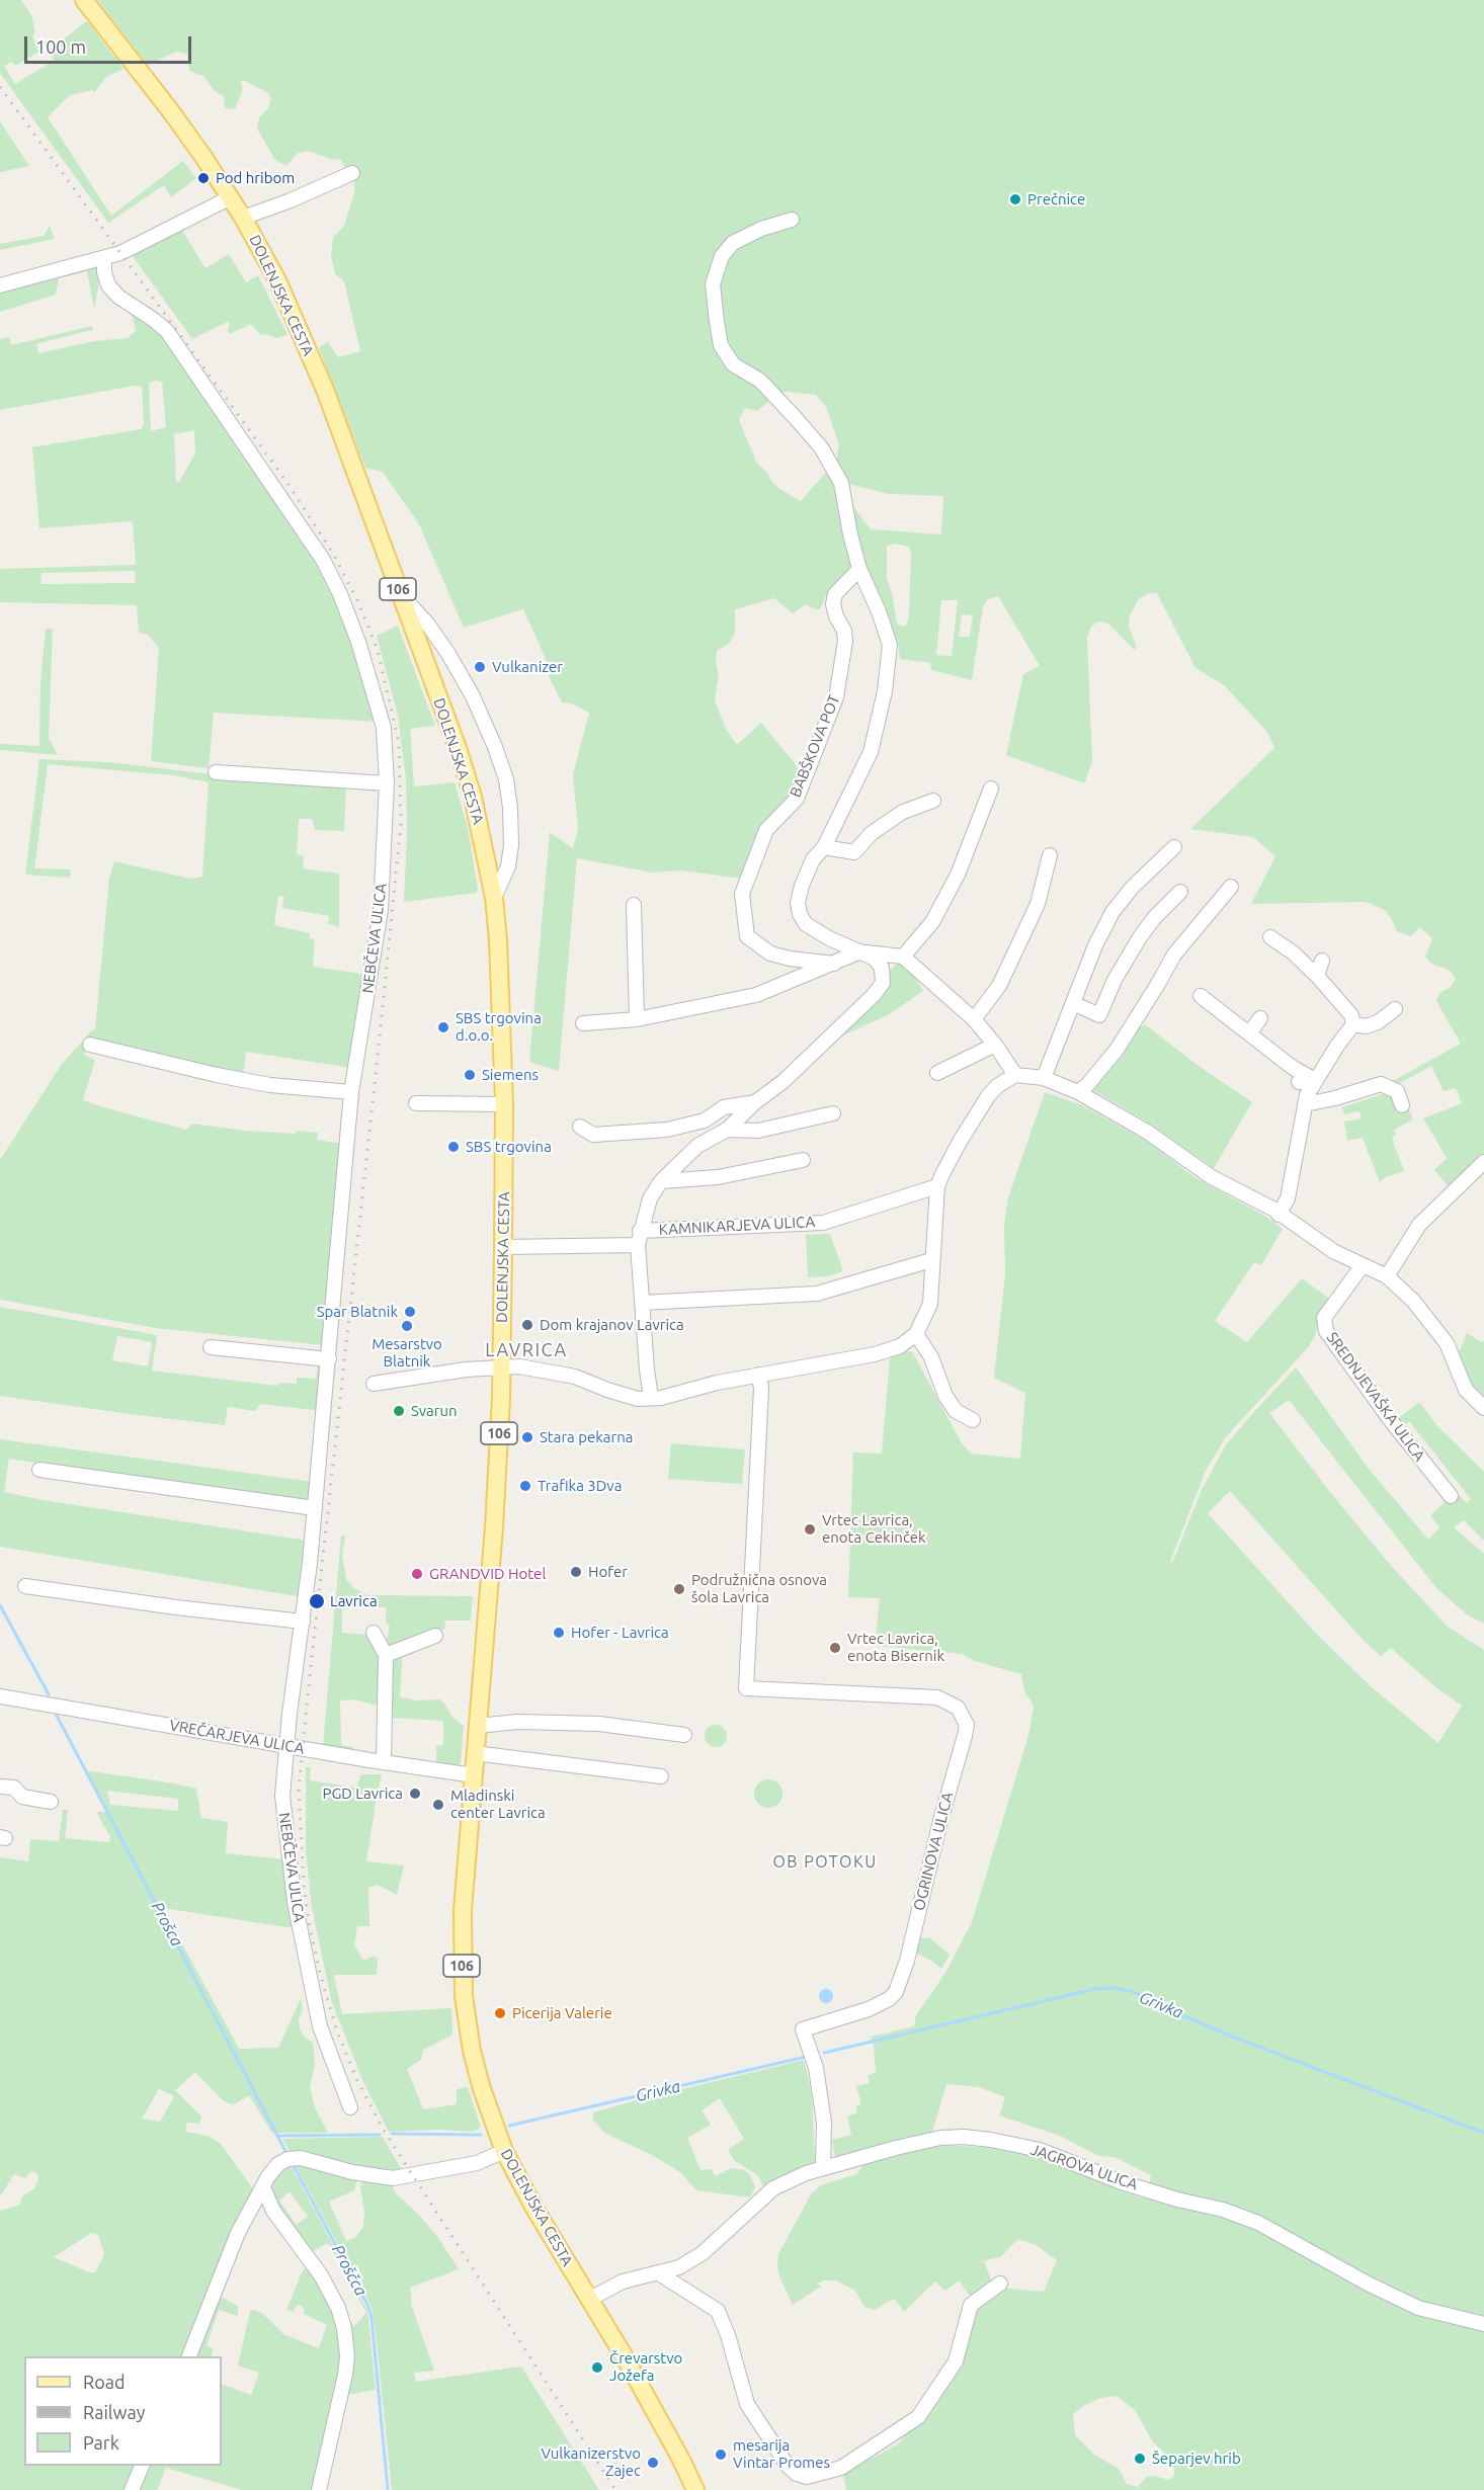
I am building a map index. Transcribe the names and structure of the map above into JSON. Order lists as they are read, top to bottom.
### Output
{
  "streets": {
    "main road": ["DOLENJSKA CESTA", "106"],
    "street": [
      "BABŠKOVA POT",
      "NEBČEVA ULICA",
      "KAMNIKARJEVA ULICA",
      "SREDNJEVAŠKA ULICA",
      "VREČARJEVA ULICA",
      "OGRINOVA ULICA",
      "JAGROVA ULICA"
    ]
  },
  "crossings": [
    ["DOLENJSKA CESTA", "VREČARJEVA ULICA"],
    ["DOLENJSKA CESTA", "JAGROVA ULICA"],
    ["NEBČEVA ULICA", "VREČARJEVA ULICA"],
    ["OGRINOVA ULICA", "JAGROVA ULICA"]
  ],
  "districts": ["LAVRICA", "OB POTOKU"],
  "water": ["Prošca", "Grivka", "Proščca"],
  "places": [
    "Pod hribom",
    "Prečnice",
    "Vulkanizer",
    "SBS trgovina d.o.o.",
    "Siemens",
    "SBS trgovina",
    "Spar Blatnik",
    "Dom krajanov Lavrica",
    "Mesarstvo Blatnik",
    "Svarun",
    "Stara pekarna",
    "Trafika 3Dva",
    "Vrtec Lavrica, enota Cekinček",
    "Hofer",
    "GRANDVID Hotel",
    "Podružnična osnova šola Lavrica",
    "Lavrica",
    "Hofer - Lavrica",
    "Vrtec Lavrica, enota Bisernik",
    "PGD Lavrica",
    "Mladinski center Lavrica",
    "Picerija Valerie",
    "Črevarstvo Jožefa",
    "mesarija Vintar Promes",
    "Šeparjev hrib",
    "Vulkanizerstvo Zajec"
  ],
  "legend": ["Road", "Railway", "Park"],
  "scale_bar": "100 m"
}
